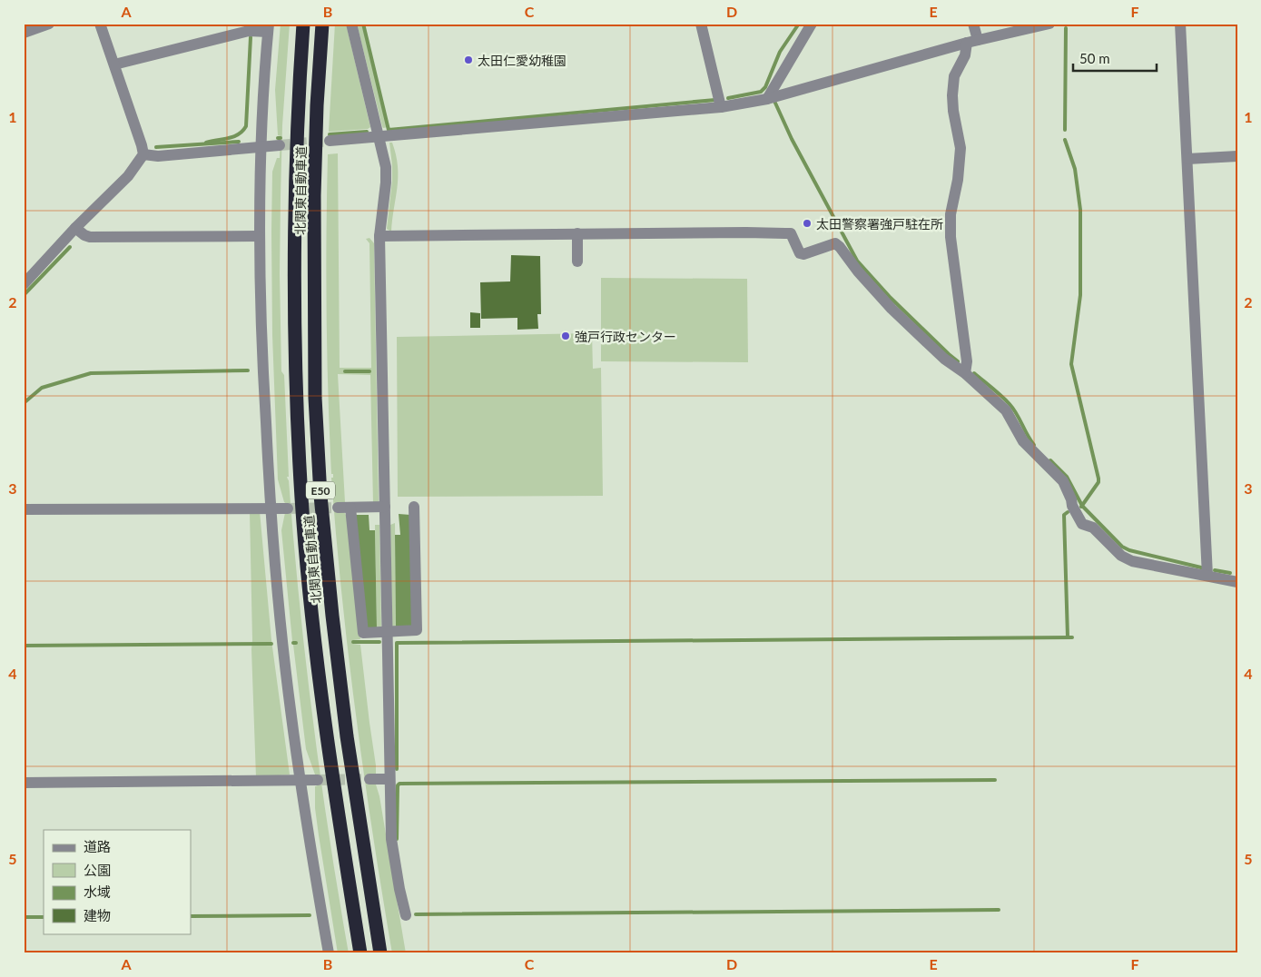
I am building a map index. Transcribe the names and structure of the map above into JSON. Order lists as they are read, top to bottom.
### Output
{
  "streets": {
    "highway": ["北関東自動車道", "E50"]
  },
  "places": ["太田仁愛幼稚園", "太田警察署強戸駐在所", "強戸行政センター"],
  "legend": [
    "道路",
    "公園",
    "水域",
    "建物"
  ],
  "scale_bar": "50 m",
  "grid": {
    "columns": [
      "A",
      "B",
      "C",
      "D",
      "E",
      "F"
    ],
    "rows": [
      "1",
      "2",
      "3",
      "4",
      "5"
    ]
  }
}
